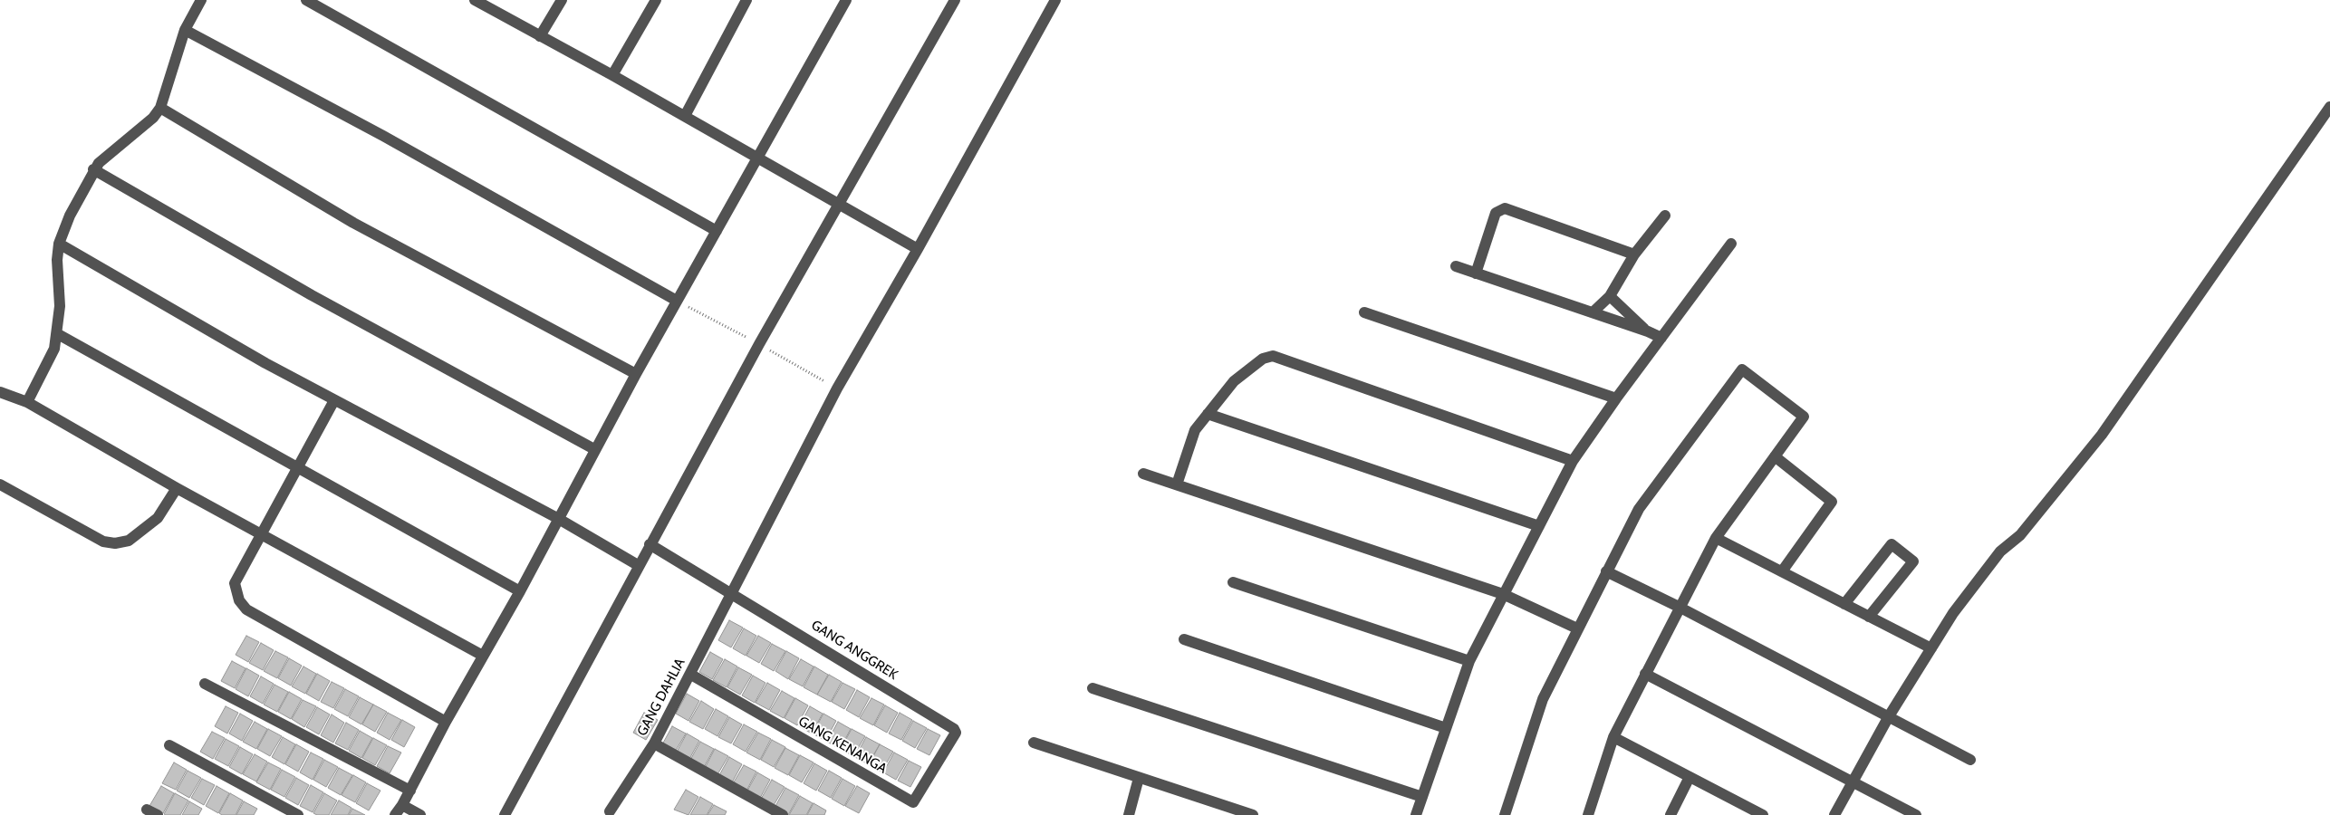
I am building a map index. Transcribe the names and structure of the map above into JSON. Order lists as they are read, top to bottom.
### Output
{
  "streets": {
    "street": ["GANG ANGGREK", "GANG DAHLIA", "GANG KENANGA"]
  },
  "crossings": [
    ["GANG ANGGREK", "GANG DAHLIA"],
    ["GANG ANGGREK", "GANG KENANGA"],
    ["GANG DAHLIA", "GANG KENANGA"]
  ]
}
